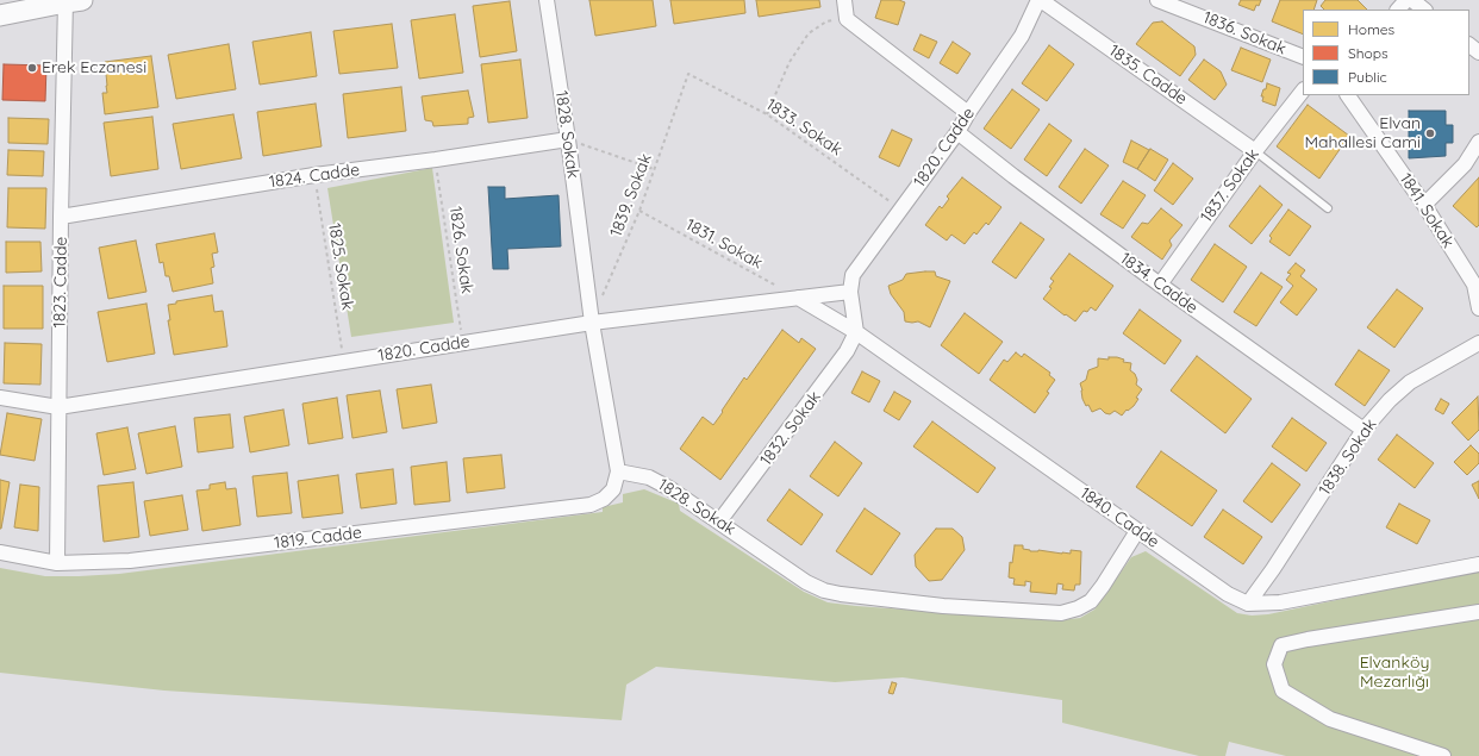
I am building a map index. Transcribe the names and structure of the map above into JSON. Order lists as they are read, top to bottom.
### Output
{
  "streets": {
    "street": [
      "1836. Sokak",
      "1835. Cadde",
      "1828. Sokak",
      "1820. Cadde",
      "1824. Cadde",
      "1837. Sokak",
      "1841. Sokak",
      "1823. Cadde",
      "1834. Cadde",
      "1832. Sokak",
      "1838. Sokak",
      "1840. Cadde",
      "1819. Cadde"
    ],
    "path": [
      "1833. Sokak",
      "1839. Sokak",
      "1831. Sokak",
      "1826. Sokak",
      "1825. Sokak"
    ]
  },
  "crossings": [
    ["1835. Cadde", "1820. Cadde"],
    ["1835. Cadde", "1837. Sokak"],
    ["1833. Sokak", "1820. Cadde"],
    ["1833. Sokak", "1839. Sokak"],
    ["1828. Sokak", "1820. Cadde"],
    ["1828. Sokak", "1824. Cadde"],
    ["1828. Sokak", "1832. Sokak"],
    ["1828. Sokak", "1840. Cadde"],
    ["1828. Sokak", "1819. Cadde"],
    ["1820. Cadde", "1831. Sokak"],
    ["1820. Cadde", "1826. Sokak"],
    ["1820. Cadde", "1825. Sokak"],
    ["1820. Cadde", "1823. Cadde"],
    ["1820. Cadde", "1834. Cadde"],
    ["1820. Cadde", "1832. Sokak"],
    ["1820. Cadde", "1840. Cadde"],
    ["1824. Cadde", "1826. Sokak"],
    ["1824. Cadde", "1825. Sokak"],
    ["1824. Cadde", "1823. Cadde"],
    ["1837. Sokak", "1834. Cadde"],
    ["1839. Sokak", "1831. Sokak"],
    ["1831. Sokak", "1840. Cadde"],
    ["1823. Cadde", "1819. Cadde"],
    ["1834. Cadde", "1838. Sokak"],
    ["1832. Sokak", "1840. Cadde"],
    ["1838. Sokak", "1840. Cadde"]
  ],
  "parks": ["Elvanköy Mezarlığı"],
  "places": ["Erek Eczanesi", "Elvan Mahallesi Cami"],
  "legend": ["Homes", "Shops", "Public"]
}
